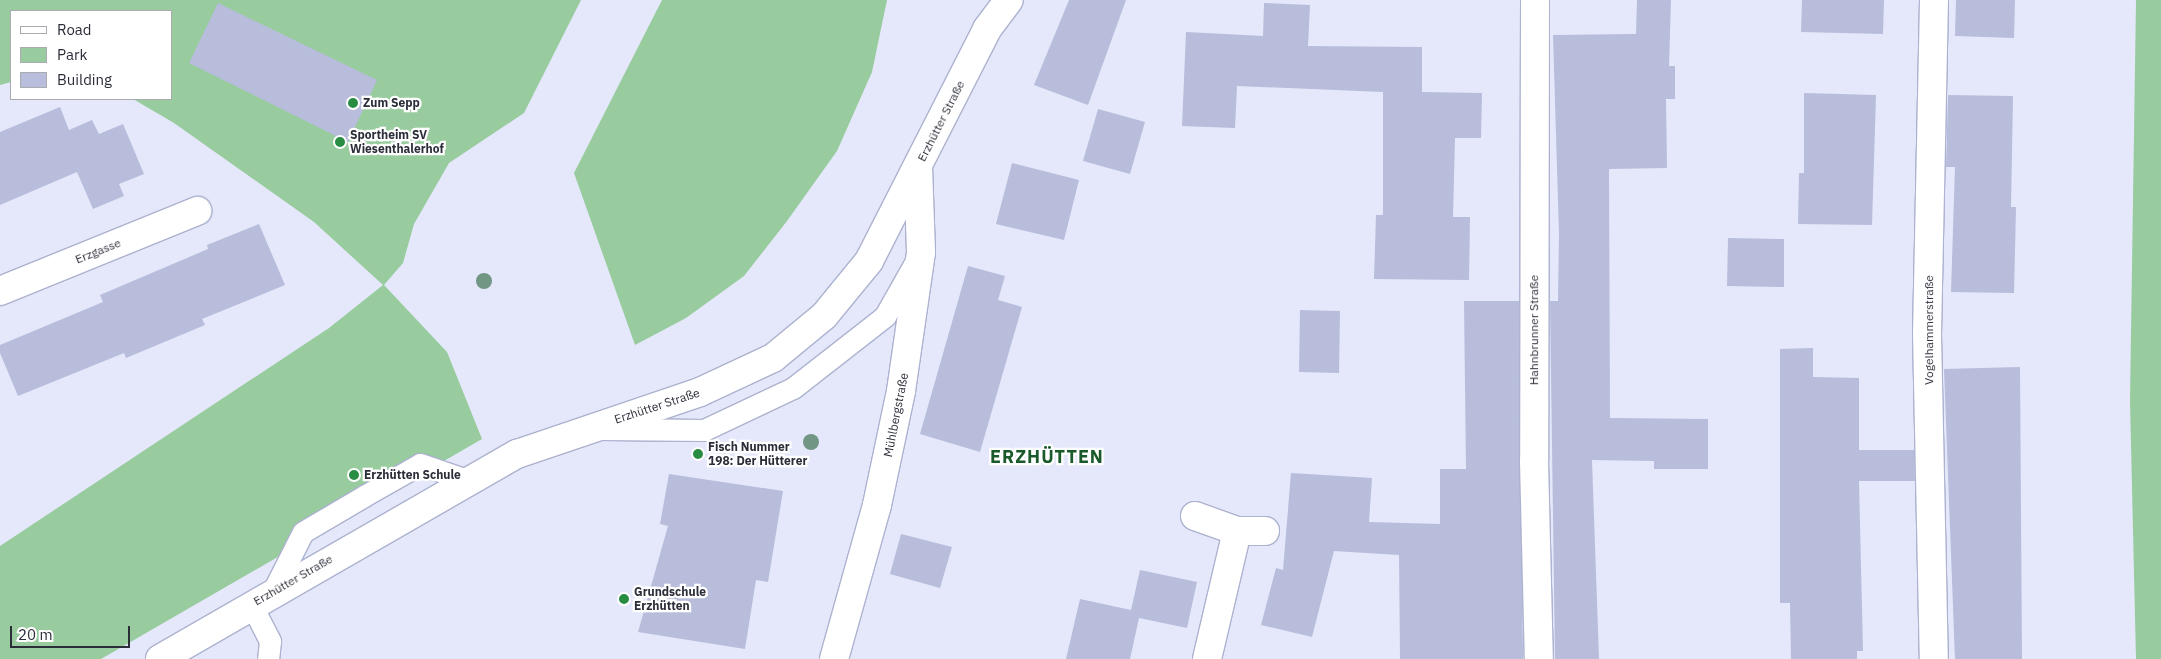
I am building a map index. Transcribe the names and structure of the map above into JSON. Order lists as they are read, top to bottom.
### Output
{
  "streets": {
    "street": [
      "Erzhütter Straße",
      "Erzgasse",
      "Hahnbrunner Straße",
      "Vogelhammerstraße",
      "Mühlbergstraße"
    ]
  },
  "crossings": [
    ["Erzhütter Straße", "Mühlbergstraße"]
  ],
  "districts": ["ERZHÜTTEN"],
  "places": [
    "Zum Sepp",
    "Sportheim SV Wiesenthalerhof",
    "Fisch Nummer 198: Der Hütterer",
    "Erzhütten Schule",
    "Grundschule Erzhütten"
  ],
  "legend": ["Road", "Park", "Building"],
  "scale_bar": "20 m"
}
